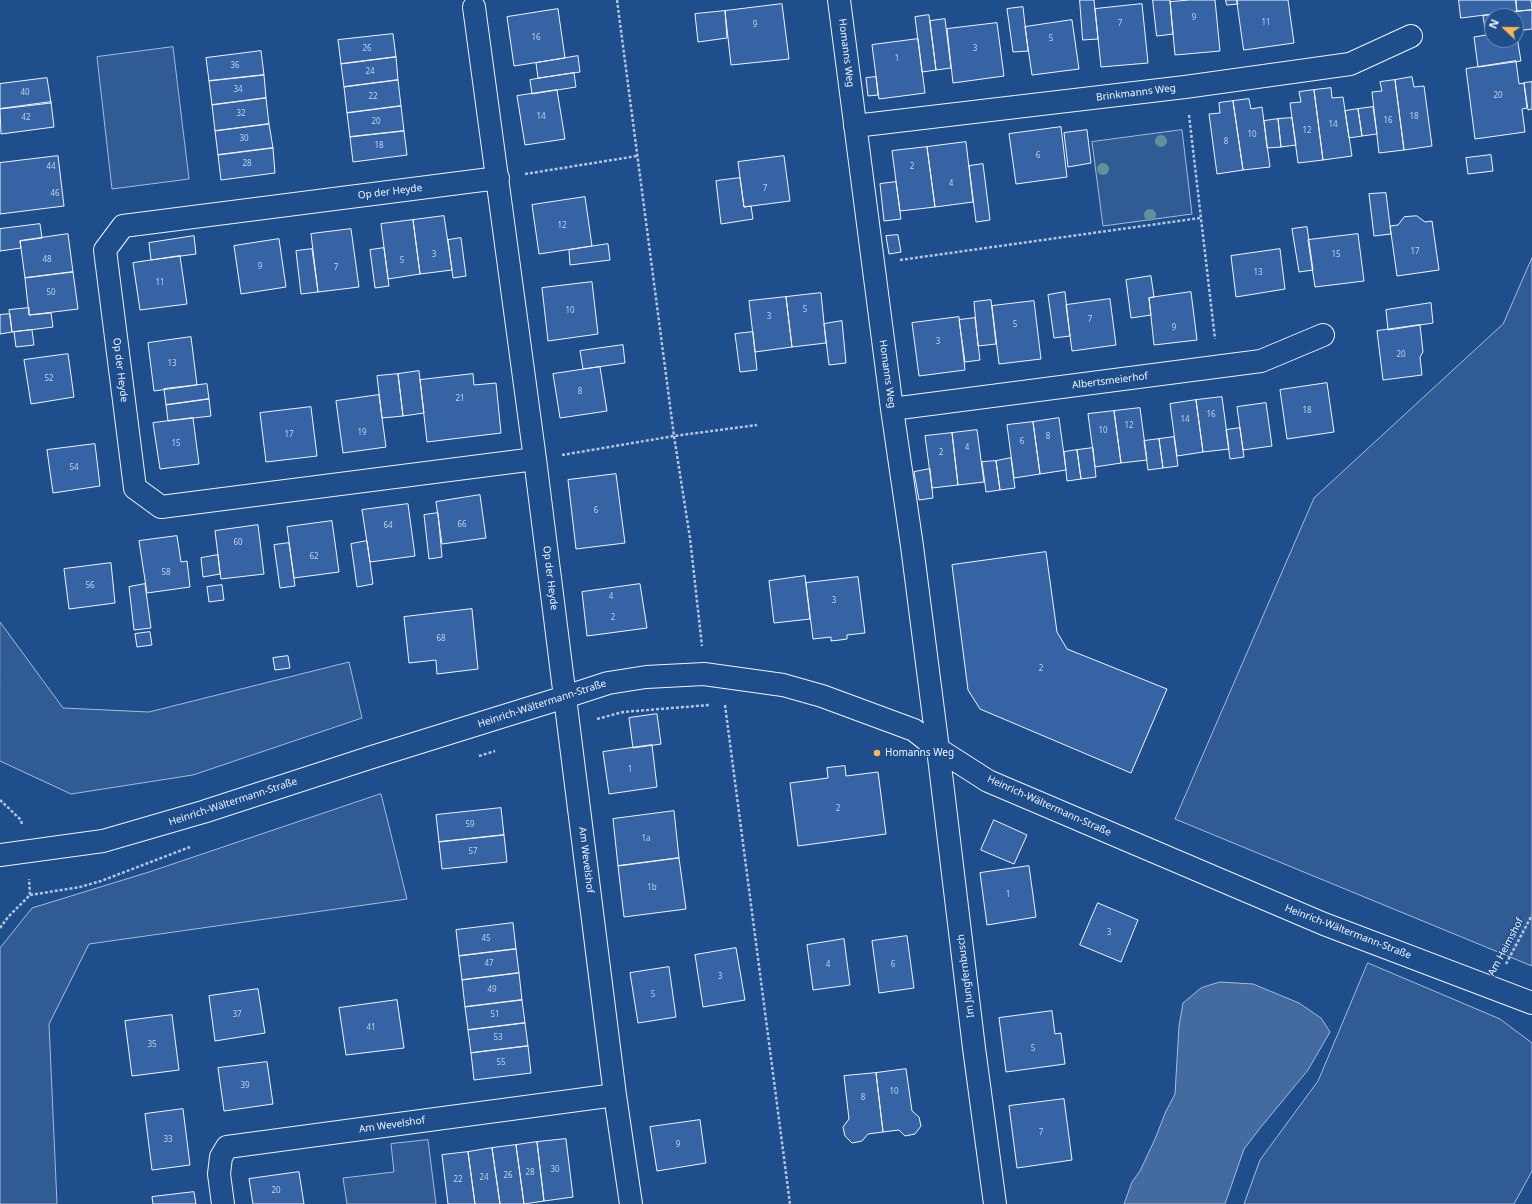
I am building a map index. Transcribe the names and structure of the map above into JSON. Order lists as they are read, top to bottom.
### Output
{
  "streets": {
    "street": [
      "Homanns Weg",
      "Brinkmanns Weg",
      "Op der Heyde",
      "Albertsmeierhof",
      "Heinrich-Wältermann-Straße",
      "Am Wevelshof",
      "Im Jungfernbusch"
    ],
    "path": ["Am Heimshof"]
  },
  "crossings": [
    ["Homanns Weg", "Brinkmanns Weg"],
    ["Homanns Weg", "Albertsmeierhof"],
    ["Homanns Weg", "Heinrich-Wältermann-Straße"],
    ["Homanns Weg", "Im Jungfernbusch"],
    ["Op der Heyde", "Heinrich-Wältermann-Straße"],
    ["Op der Heyde", "Am Wevelshof"],
    ["Heinrich-Wältermann-Straße", "Am Wevelshof"],
    ["Heinrich-Wältermann-Straße", "Am Heimshof"],
    ["Heinrich-Wältermann-Straße", "Im Jungfernbusch"]
  ],
  "places": ["Homanns Weg"],
  "house_numbers": [
    "9",
    "11",
    "7",
    "9",
    "16",
    "5",
    "26",
    "3",
    "1",
    "36",
    "24",
    "34",
    "40",
    "20",
    "22",
    "32",
    "14",
    "18",
    "42",
    "16",
    "20",
    "14",
    "12",
    "10",
    "30",
    "8",
    "18",
    "6",
    "28",
    "44",
    "2",
    "4",
    "7",
    "46",
    "12",
    "17",
    "3",
    "15",
    "48",
    "5",
    "9",
    "7",
    "13",
    "11",
    "50",
    "5",
    "10",
    "3",
    "7",
    "5",
    "9",
    "3",
    "20",
    "13",
    "52",
    "8",
    "21",
    "18",
    "16",
    "14",
    "12",
    "10",
    "19",
    "17",
    "8",
    "6",
    "15",
    "4",
    "2",
    "54",
    "6",
    "66",
    "64",
    "60",
    "62",
    "58",
    "56",
    "4",
    "3",
    "2",
    "68",
    "2",
    "1",
    "2",
    "59",
    "1a",
    "57",
    "1b",
    "1",
    "3",
    "45",
    "47",
    "4",
    "6",
    "3",
    "49",
    "5",
    "37",
    "51",
    "41",
    "53",
    "35",
    "5",
    "55",
    "39",
    "10",
    "8",
    "7",
    "33",
    "9",
    "30",
    "28",
    "26",
    "24",
    "22",
    "20"
  ],
  "north": "left"
}
